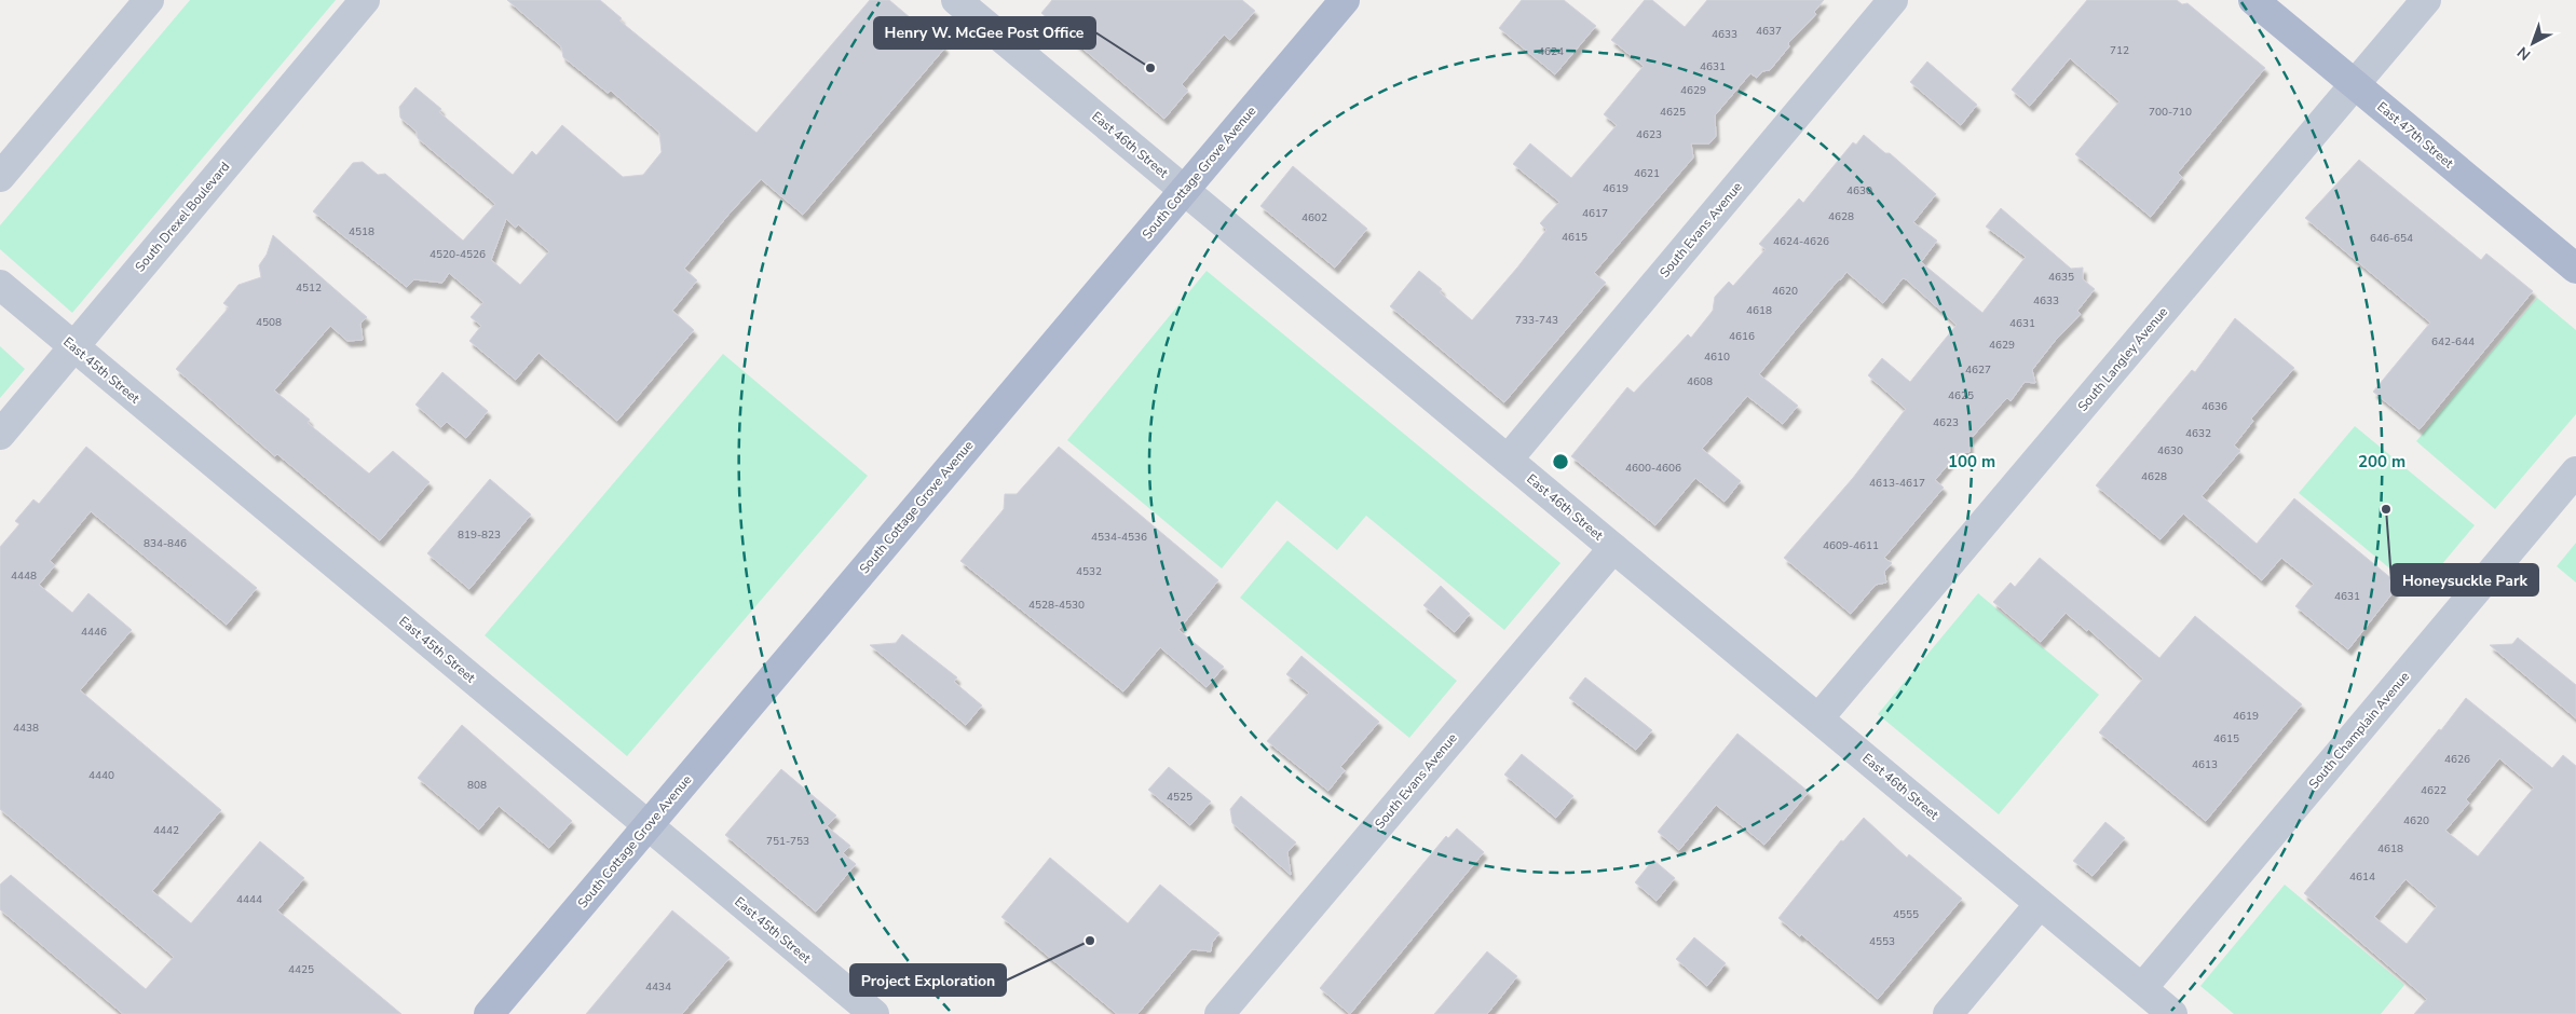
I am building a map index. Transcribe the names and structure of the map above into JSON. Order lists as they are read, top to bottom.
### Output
{
  "streets": {
    "main road": ["East 47th Street", "South Cottage Grove Avenue"],
    "street": [
      "East 46th Street",
      "South Drexel Boulevard",
      "South Evans Avenue",
      "South Langley Avenue",
      "East 45th Street",
      "South Champlain Avenue"
    ]
  },
  "crossings": [
    ["East 47th Street", "South Langley Avenue"],
    ["East 46th Street", "South Cottage Grove Avenue"],
    ["East 46th Street", "South Evans Avenue"],
    ["East 46th Street", "South Langley Avenue"],
    ["East 46th Street", "South Champlain Avenue"],
    ["South Cottage Grove Avenue", "East 45th Street"],
    ["South Drexel Boulevard", "East 45th Street"]
  ],
  "places": ["Henry W. McGee Post Office", "Honeysuckle Park", "Project Exploration"],
  "house_numbers": [
    "4637",
    "4633",
    "712",
    "4624",
    "4631",
    "4629",
    "4625",
    "700-710",
    "4623",
    "4621",
    "4619",
    "4630",
    "4617",
    "4628",
    "4602",
    "4518",
    "4615",
    "646-654",
    "4624-4626",
    "4520-4526",
    "4635",
    "4512",
    "4620",
    "4633",
    "4618",
    "733-743",
    "4508",
    "4631",
    "4616",
    "642-644",
    "4629",
    "4610",
    "4627",
    "4608",
    "4625",
    "4636",
    "4623",
    "4632",
    "4630",
    "4600-4606",
    "4628",
    "4613-4617",
    "819-823",
    "4534-4536",
    "834-846",
    "4609-4611",
    "4532",
    "4448",
    "4631",
    "4528-4530",
    "4446",
    "4619",
    "4438",
    "4615",
    "4626",
    "4613",
    "4440",
    "808",
    "4622",
    "4525",
    "4620",
    "4442",
    "751-753",
    "4618",
    "4614",
    "4444",
    "4555",
    "4553",
    "4425",
    "4434"
  ],
  "north": "bottom left",
  "rings": ["100 m", "200 m"]
}
